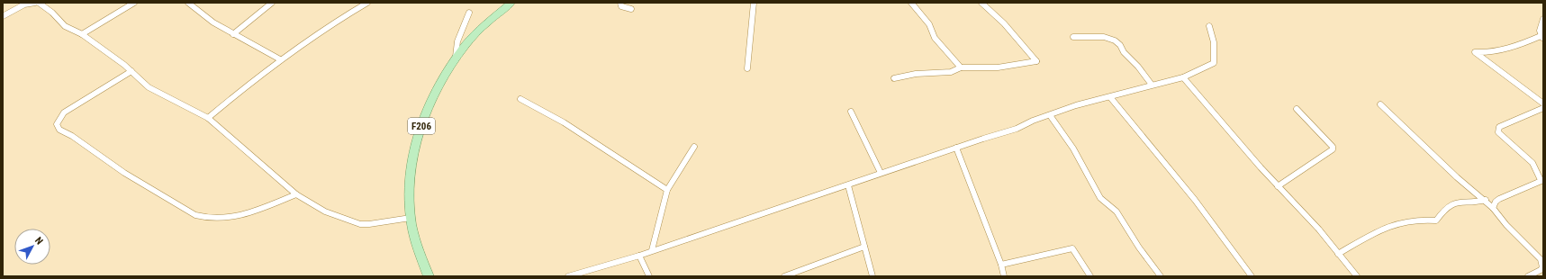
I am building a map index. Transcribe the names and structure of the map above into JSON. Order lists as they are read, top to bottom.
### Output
{
  "streets": {
    "main road": ["F206"]
  },
  "north": "top right"
}
